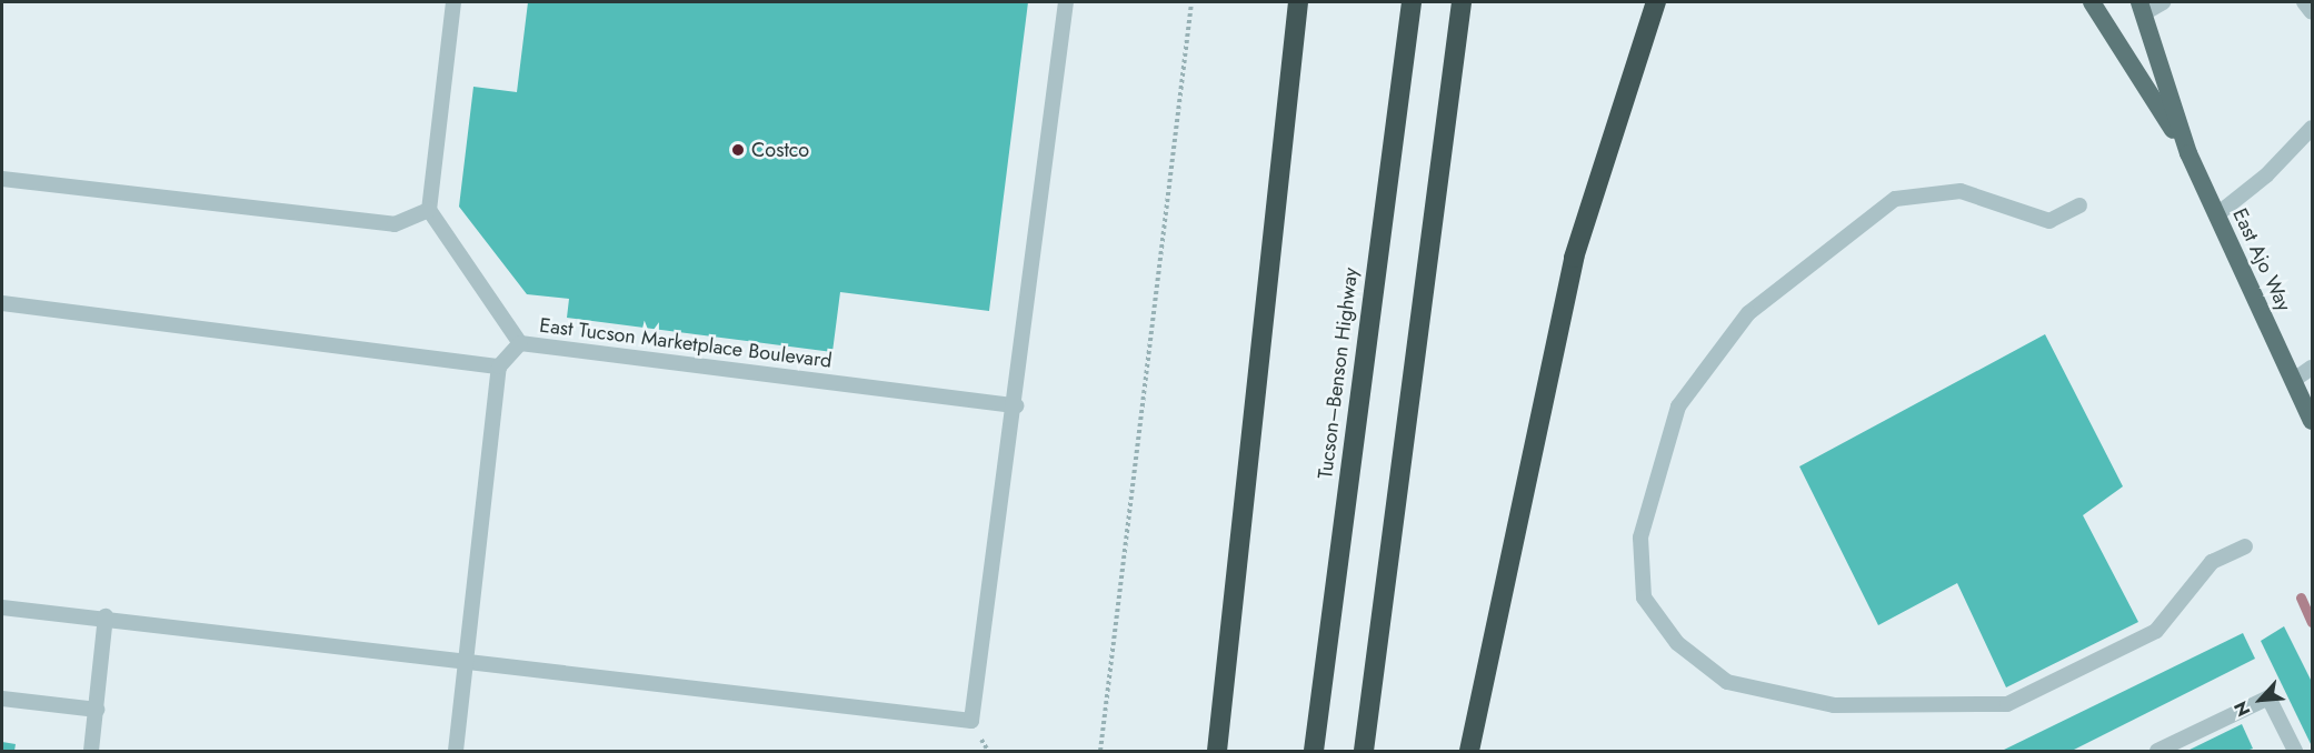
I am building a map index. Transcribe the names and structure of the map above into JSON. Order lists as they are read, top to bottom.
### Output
{
  "streets": {
    "highway": ["Tucson–Benson Highway"],
    "main road": ["East Ajo Way"],
    "lane": ["East Tucson Marketplace Boulevard"]
  },
  "places": ["Costco"],
  "north": "bottom left"
}
